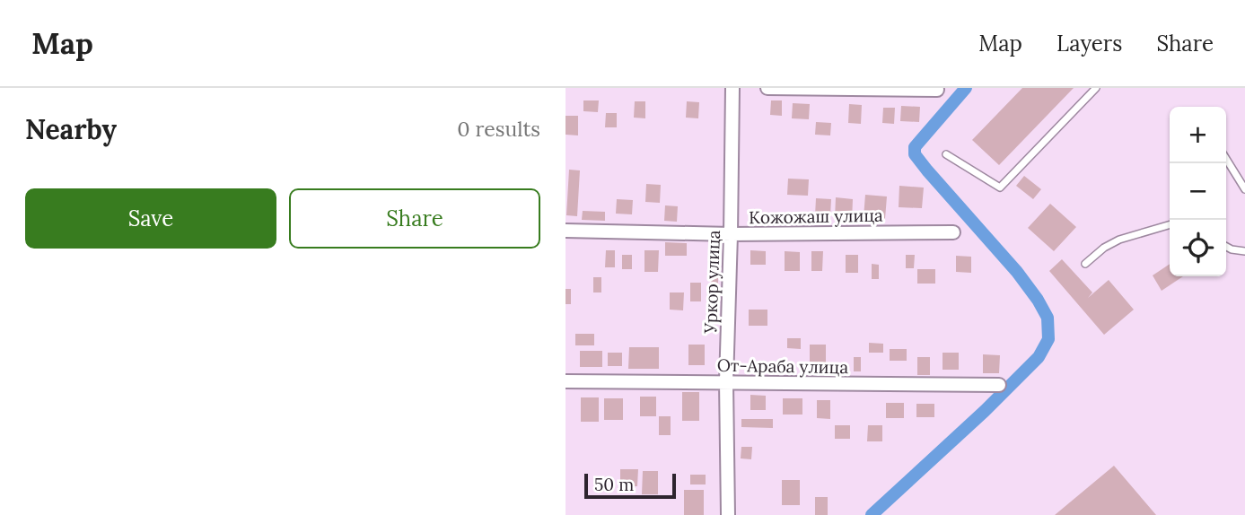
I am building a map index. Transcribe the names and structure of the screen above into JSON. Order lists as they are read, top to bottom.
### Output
{
  "streets": {
    "street": ["Кожожаш улица", "Уркор улица", "От-Араба улица"]
  },
  "crossings": [
    ["Кожожаш улица", "Уркор улица"],
    ["Уркор улица", "От-Араба улица"]
  ],
  "scale_bar": "50 m",
  "page": {
    "header": "Map",
    "nav": ["Map", "Layers", "Share"],
    "heading": ["Nearby", "0 results"],
    "map_buttons": ["+", "−"],
    "buttons": ["Save", "Share"],
    "scale": "50 m"
  }
}
